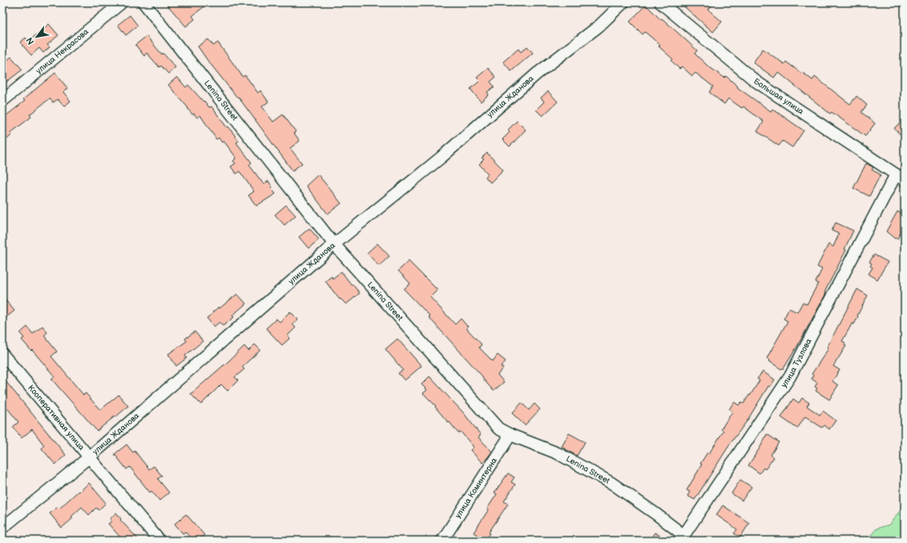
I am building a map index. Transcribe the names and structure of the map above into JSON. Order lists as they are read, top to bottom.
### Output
{
  "streets": {
    "street": [
      "улица Некрасова",
      "Большая улица",
      "улица Жданова",
      "Lenina Street",
      "улица Тузлова",
      "Кооперативная улица",
      "улица Коминтерна"
    ]
  },
  "crossings": [
    ["Большая улица", "улица Тузлова"],
    ["улица Жданова", "Lenina Street"],
    ["улица Жданова", "Кооперативная улица"],
    ["Lenina Street", "улица Тузлова"],
    ["Lenina Street", "улица Коминтерна"]
  ],
  "north": "bottom left"
}
